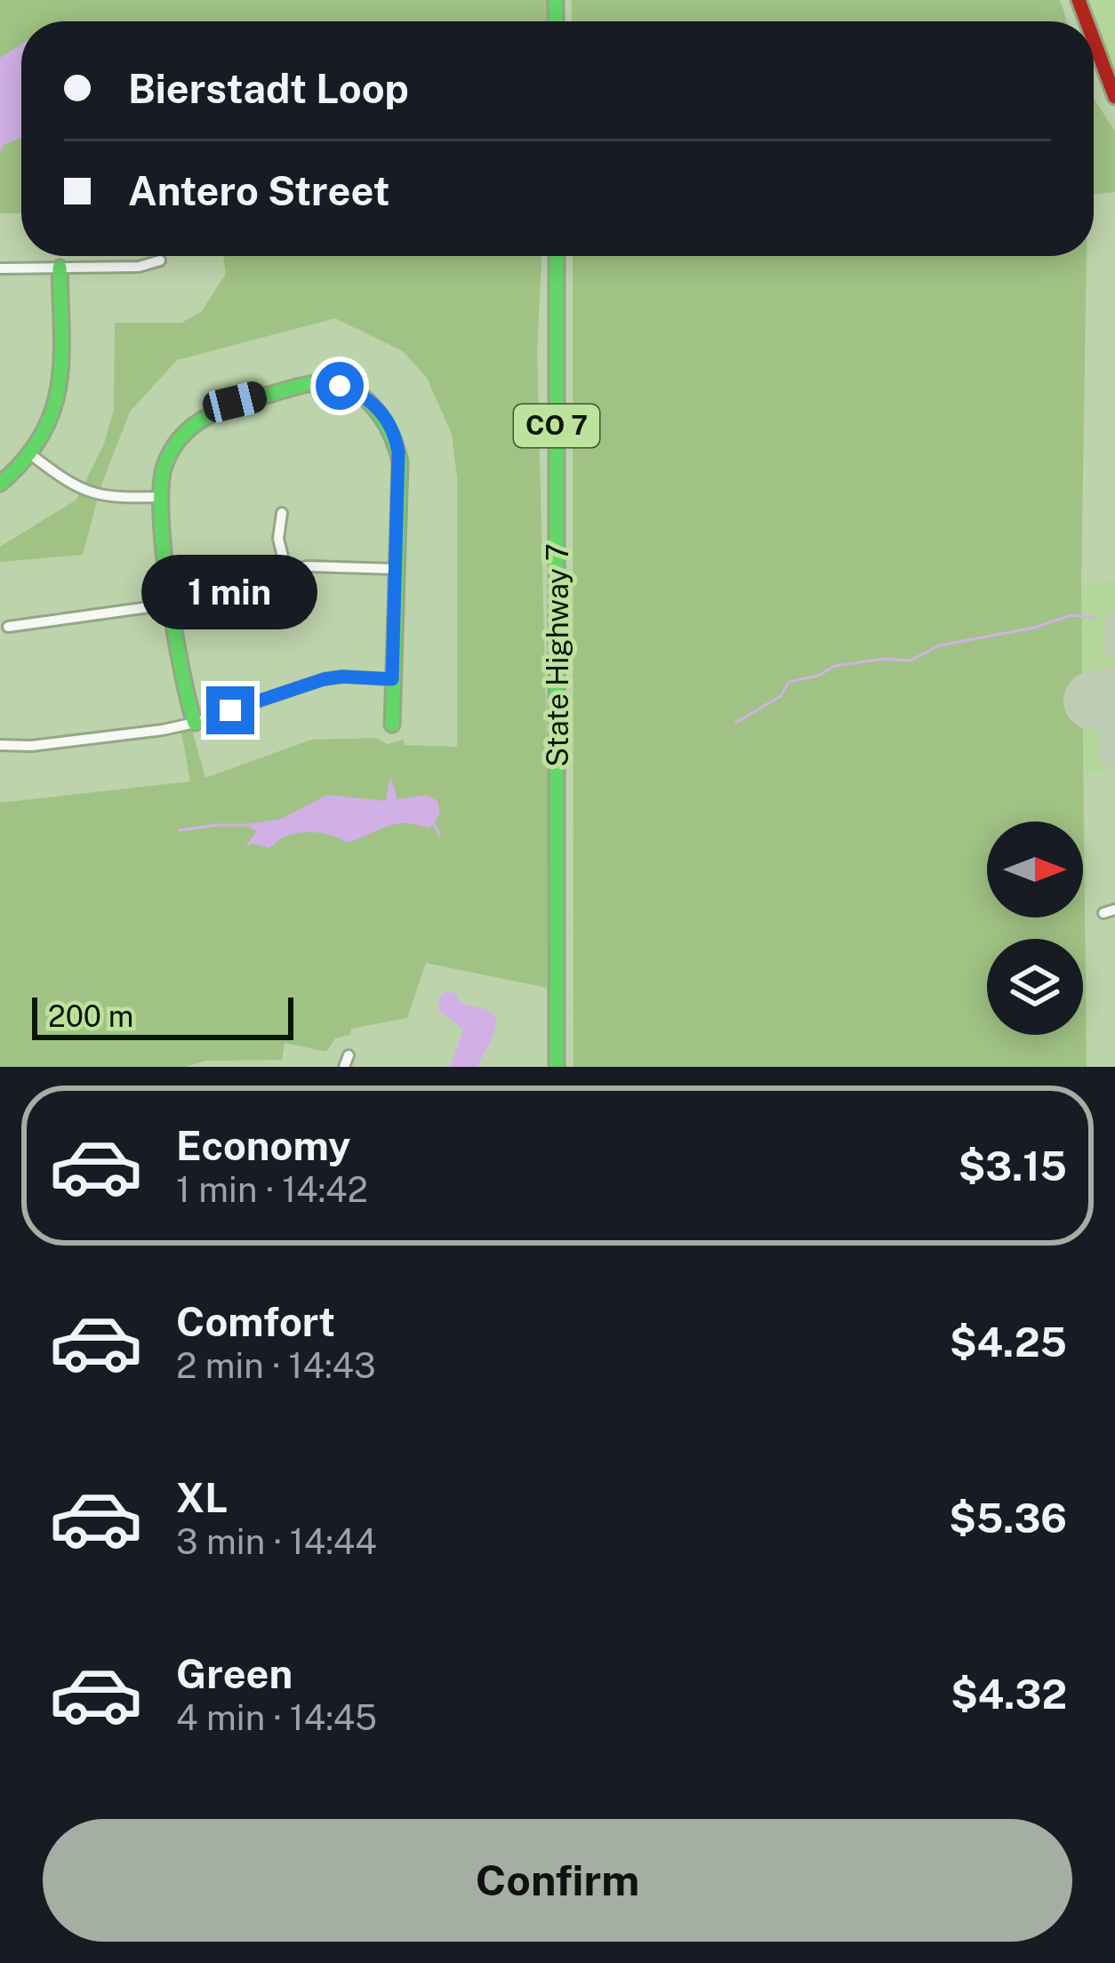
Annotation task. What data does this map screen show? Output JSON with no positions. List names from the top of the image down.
{
  "streets": {
    "street": ["CO 7", "State Highway 7"]
  },
  "scale_bar": "200 m",
  "north": "right",
  "page": {
    "banner": ["Bierstadt Loop", "Antero Street"],
    "bubble": "1 min",
    "scale": "200 m",
    "list": [
      {
        "name": "Economy",
        "note": "1 min · 14:42",
        "value": "$3.15"
      },
      {
        "name": "Comfort",
        "note": "2 min · 14:43",
        "value": "$4.25"
      },
      {
        "name": "XL",
        "note": "3 min · 14:44",
        "value": "$5.36"
      },
      {
        "name": "Green",
        "note": "4 min · 14:45",
        "value": "$4.32"
      }
    ],
    "buttons": "Confirm"
  }
}
